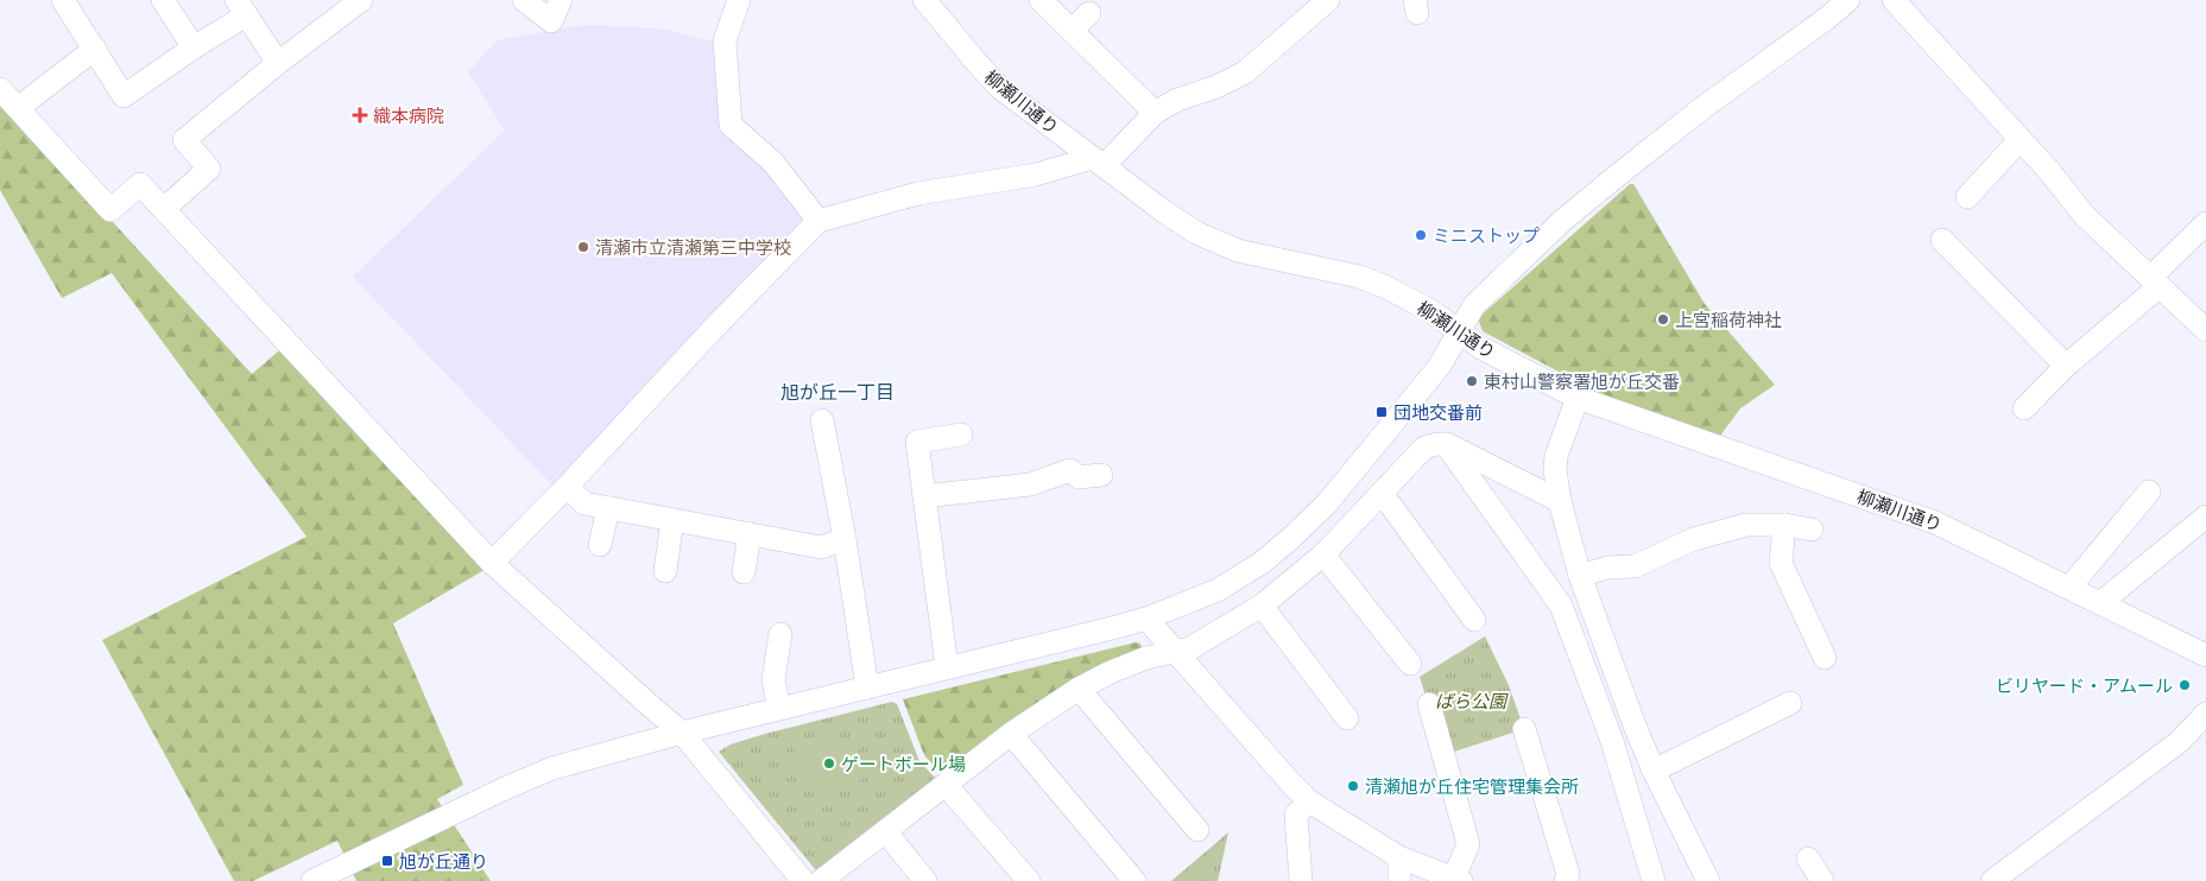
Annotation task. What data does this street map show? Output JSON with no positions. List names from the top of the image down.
{
  "streets": {
    "street": ["柳瀬川通り"]
  },
  "districts": ["旭が丘一丁目"],
  "parks": ["ばら公園"],
  "places": {
    "health": ["織本病院"],
    "other": [
      "ミニストップ",
      "清瀬市立清瀬第三中学校",
      "上宮稲荷神社",
      "東村山警察署旭が丘交番",
      "ビリヤード・アムール",
      "ゲートボール場",
      "清瀬旭が丘住宅管理集会所"
    ],
    "transit": ["団地交番前", "旭が丘通り"]
  }
}
